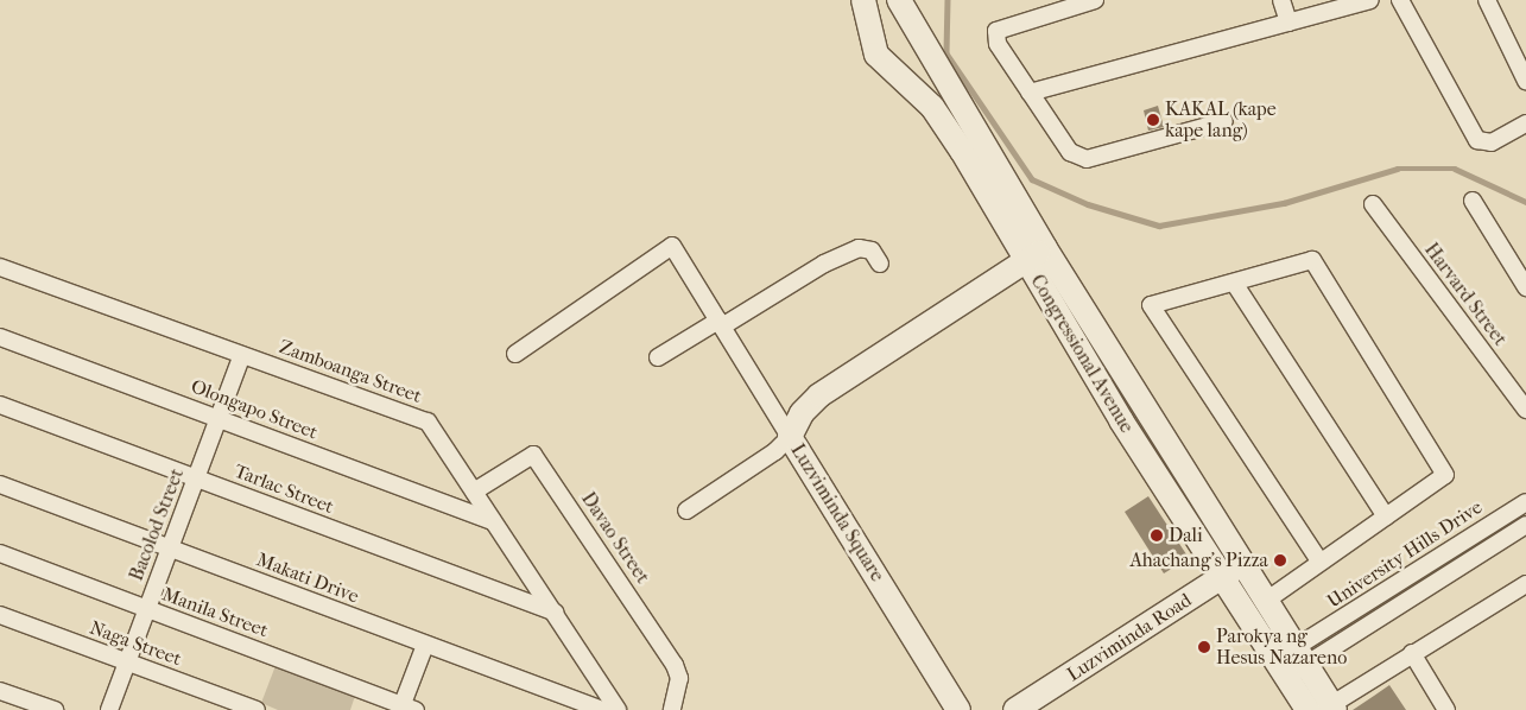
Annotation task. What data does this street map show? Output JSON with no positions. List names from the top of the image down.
{
  "streets": {
    "main road": ["Congressional Avenue", "Luzviminda Square", "Luzviminda Road"],
    "street": [
      "Harvard Street",
      "Zamboanga Street",
      "Olongapo Street",
      "Tarlac Street",
      "Bacolod Street",
      "Davao Street",
      "University Hills Drive",
      "Makati Drive",
      "Manila Street",
      "Naga Street"
    ]
  },
  "crossings": [
    ["Congressional Avenue", "Luzviminda Square"],
    ["Congressional Avenue", "University Hills Drive"],
    ["Congressional Avenue", "Luzviminda Road"],
    ["Zamboanga Street", "Olongapo Street"],
    ["Zamboanga Street", "Tarlac Street"],
    ["Zamboanga Street", "Bacolod Street"],
    ["Zamboanga Street", "Davao Street"],
    ["Olongapo Street", "Bacolod Street"],
    ["Tarlac Street", "Bacolod Street"],
    ["Bacolod Street", "Makati Drive"],
    ["Bacolod Street", "Manila Street"],
    ["Bacolod Street", "Naga Street"]
  ],
  "places": [
    "KAKAL (kape kape lang)",
    "Dali",
    "Ahachang's Pizza",
    "Parokya ng Hesus Nazareno"
  ]
}
